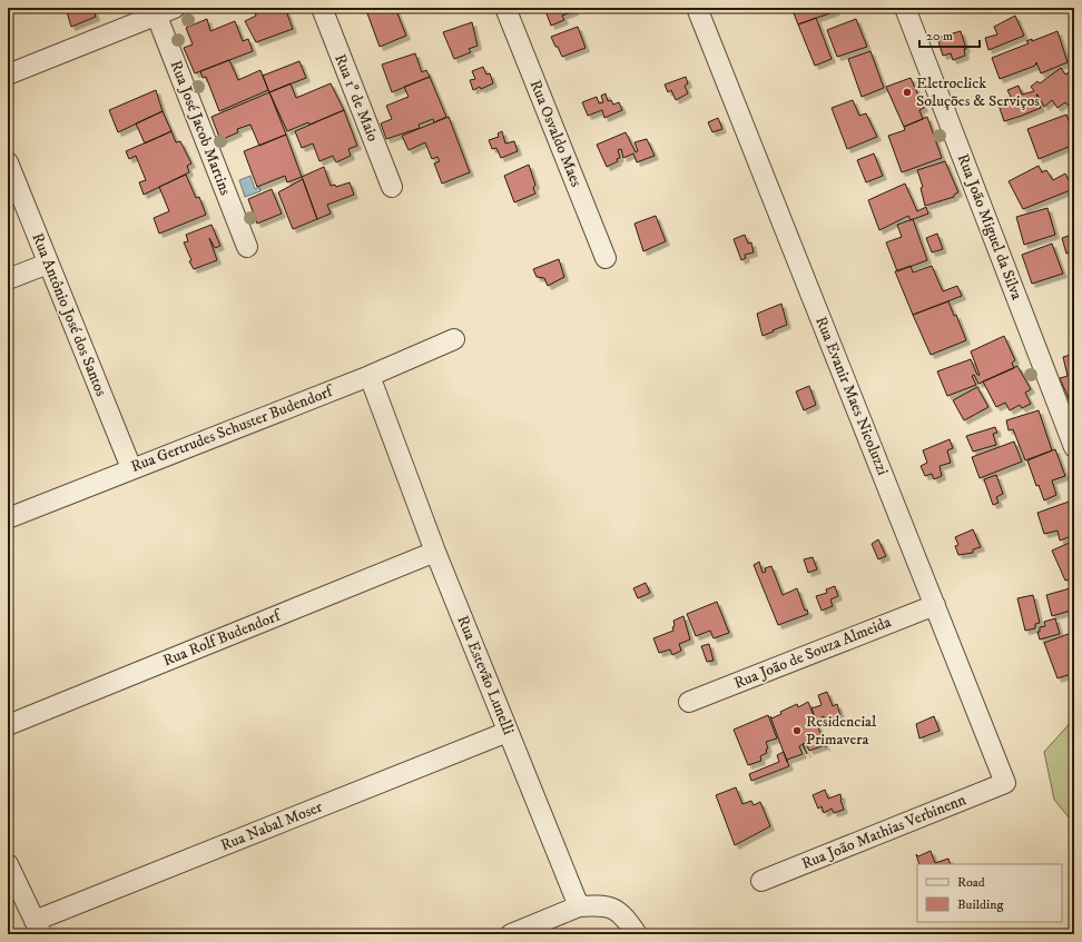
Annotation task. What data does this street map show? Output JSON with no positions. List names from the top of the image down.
{
  "streets": {
    "street": [
      "Rua 1º de Maio",
      "Rua José Jacob Martins",
      "Rua Osvaldo Maes",
      "Rua João Miguel da Silva",
      "Rua Antônio José dos Santos",
      "Rua Evanir Maes Nicoluzzi",
      "Rua Gertrudes Schuster Budendorf",
      "Rua Rolf Budendorf",
      "Rua João de Souza Almeida",
      "Rua Estevão Lunelli",
      "Rua Nabal Moser",
      "Rua João Mathias Verbinenn"
    ]
  },
  "crossings": [
    ["Rua Antônio José dos Santos", "Rua Gertrudes Schuster Budendorf"],
    ["Rua Evanir Maes Nicoluzzi", "Rua João de Souza Almeida"],
    ["Rua Evanir Maes Nicoluzzi", "Rua João Mathias Verbinenn"],
    ["Rua Gertrudes Schuster Budendorf", "Rua Estevão Lunelli"],
    ["Rua Rolf Budendorf", "Rua Estevão Lunelli"],
    ["Rua Estevão Lunelli", "Rua Nabal Moser"]
  ],
  "places": ["Eletroclick Soluções & Serviços", "Residencial Primavera"],
  "legend": ["Road", "Building"],
  "scale_bar": "20 m"
}
